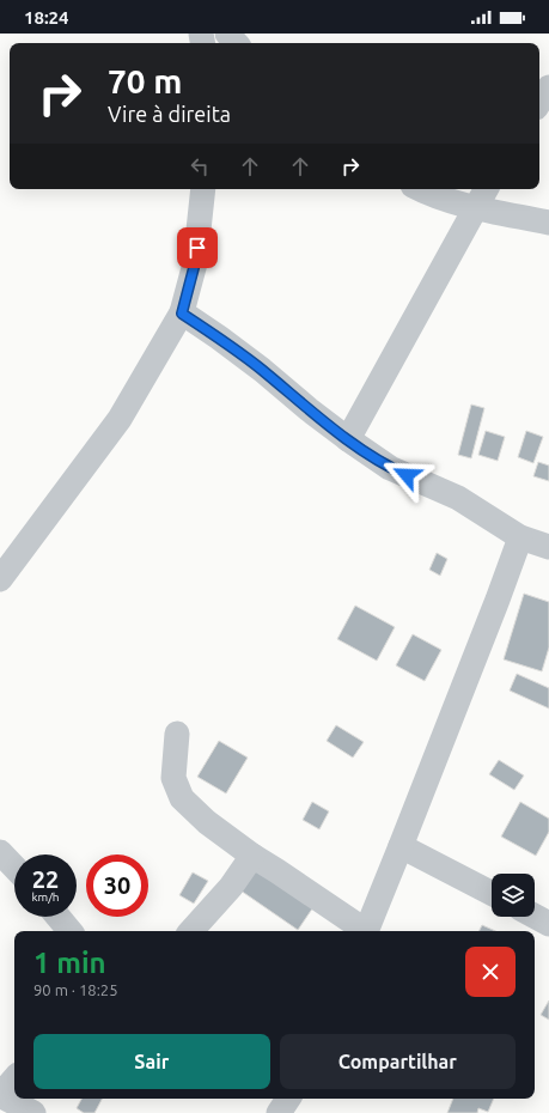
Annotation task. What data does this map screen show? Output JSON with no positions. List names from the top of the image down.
{
  "page": {
    "status": "18:24",
    "turn": ["70 m", "Vire à direita"],
    "speed": "22 km/h",
    "limit": "30",
    "heading": ["1 min", "90 m · 18:25"],
    "buttons": ["Sair", "Compartilhar"]
  }
}
